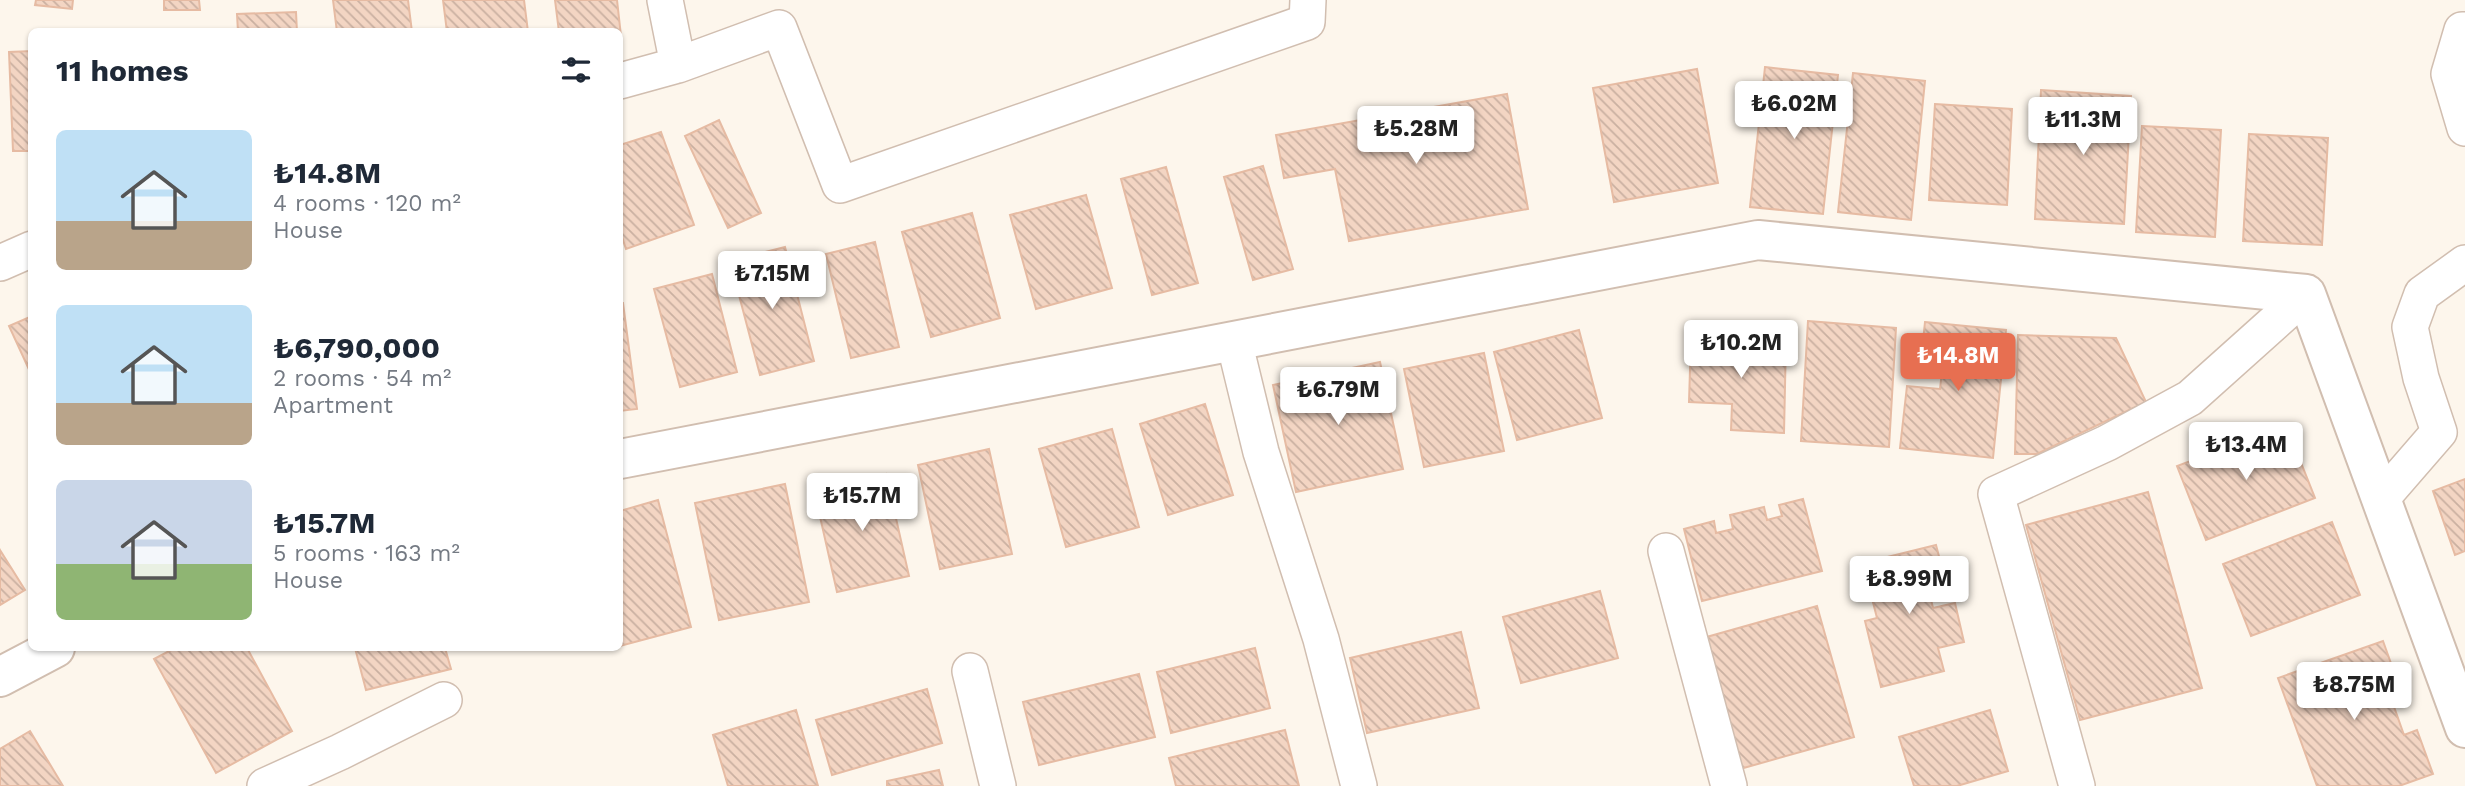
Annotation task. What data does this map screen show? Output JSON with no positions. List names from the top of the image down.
{
  "page": {
    "heading": "11 homes",
    "price": [
      "₺6.02M",
      "₺11.3M",
      "₺5.28M",
      "₺7.15M",
      "₺10.2M",
      "₺14.8M",
      "₺6.79M",
      "₺13.4M",
      "₺15.7M",
      "₺8.99M",
      "₺8.75M"
    ],
    "list": [
      {
        "name": "₺14.8M",
        "note": "4 rooms · 120 m² · House"
      },
      {
        "name": "₺6,790,000",
        "note": "2 rooms · 54 m² · Apartment"
      },
      {
        "name": "₺15.7M",
        "note": "5 rooms · 163 m² · House"
      }
    ]
  }
}
